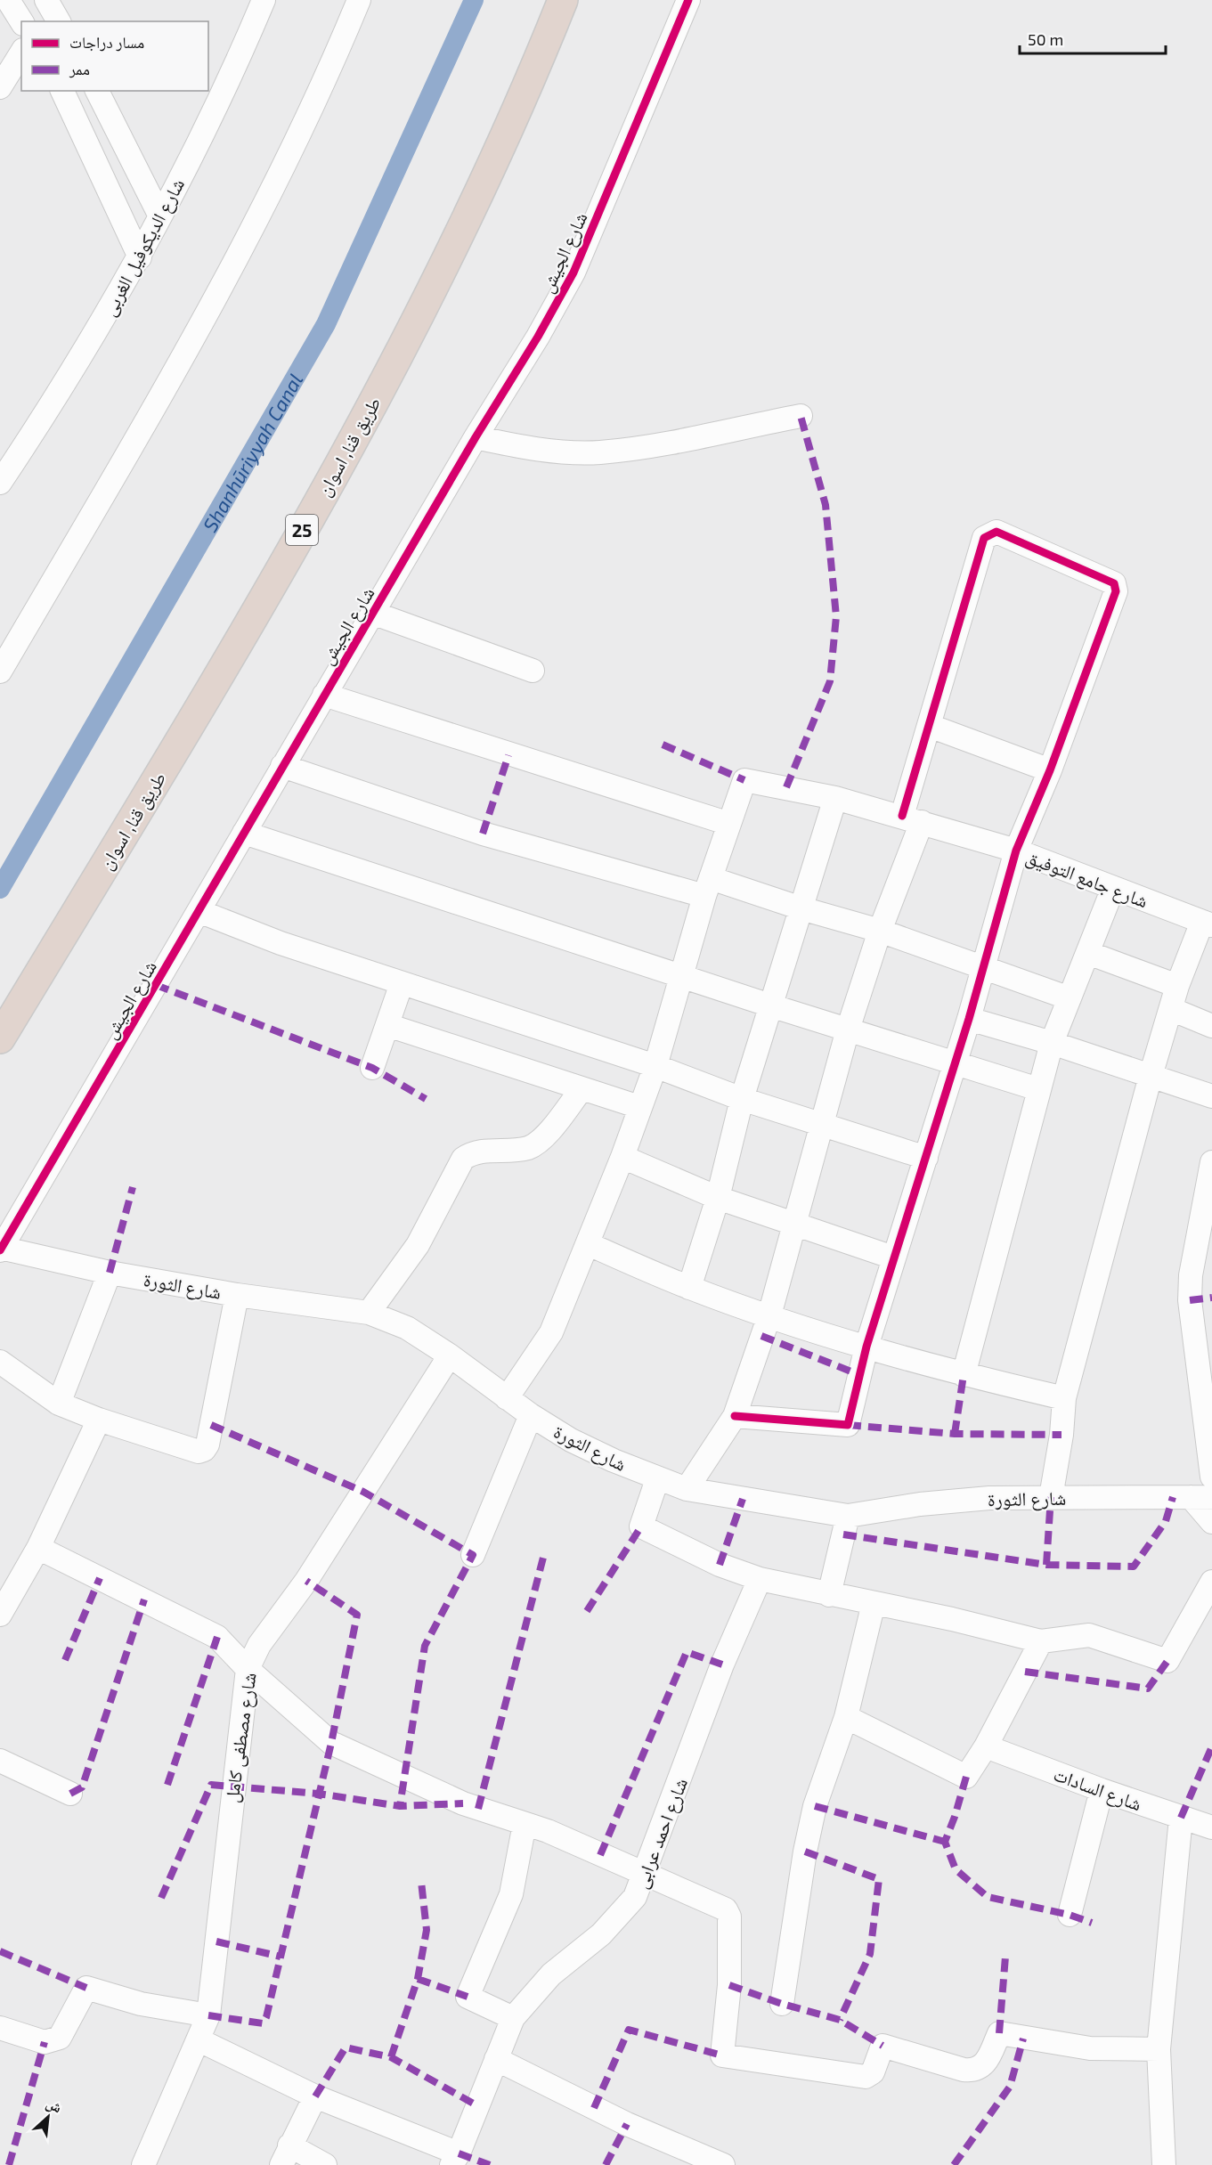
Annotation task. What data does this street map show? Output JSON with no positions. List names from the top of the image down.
{
  "streets": {
    "highway": ["طريق قنا, اسوان", "25"],
    "street": [
      "شارع الديكوفيل الغربى",
      "شارع الجيش",
      "شارع جامع التوفيق",
      "شارع الثورة",
      "شارع مصطفى كامل",
      "شارع السادات",
      "شارع احمد عرابى"
    ]
  },
  "crossings": [
    ["شارع الجيش", "شارع الثورة"],
    ["شارع الثورة", "شارع مصطفى كامل"]
  ],
  "water": ["Shanhūriyyah Canal"],
  "legend": ["مسار دراجات", "ممر"],
  "scale_bar": "50 m",
  "north": "top right"
}
